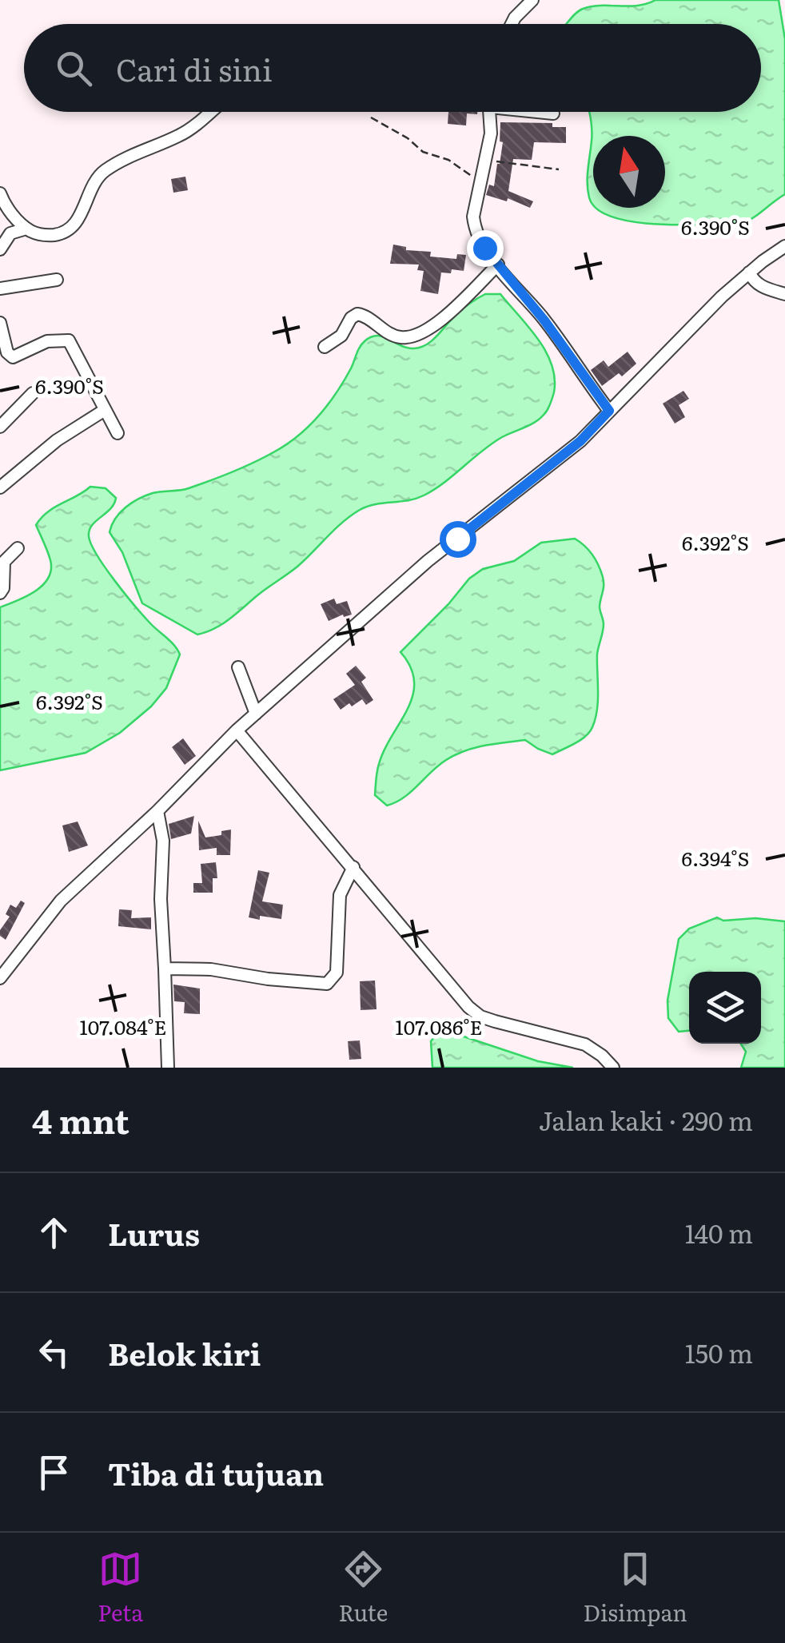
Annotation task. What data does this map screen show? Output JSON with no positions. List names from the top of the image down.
{
  "north": "top",
  "page": {
    "search": "Cari di sini",
    "heading": ["4 mnt", "Jalan kaki · 290 m"],
    "list": [
      ["Lurus", "140 m"],
      ["Belok kiri", "150 m"],
      "Tiba di tujuan"
    ],
    "nav": ["Peta", "Rute", "Disimpan"]
  },
  "coordinates": [
    "6.390°S",
    "6.392°S",
    "6.394°S",
    "107.084°E",
    "107.086°E"
  ]
}
